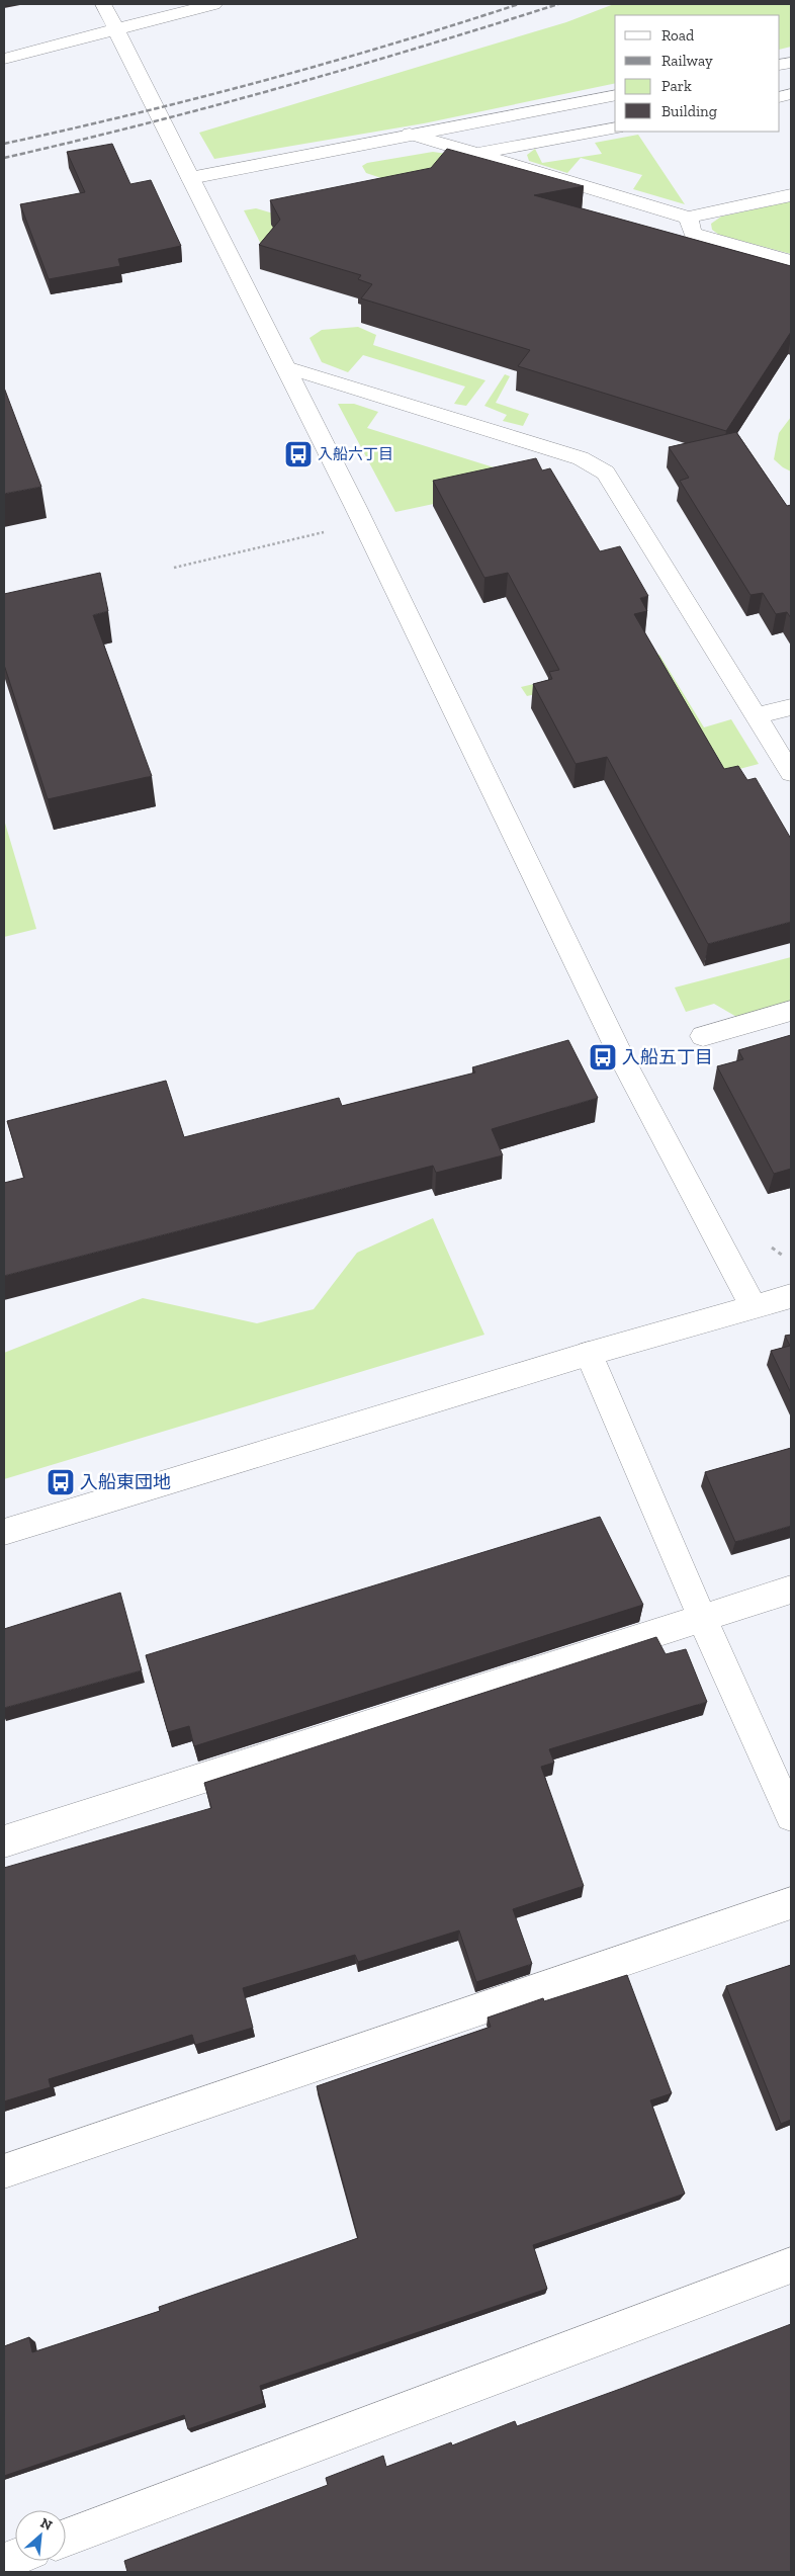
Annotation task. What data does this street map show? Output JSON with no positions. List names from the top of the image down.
{
  "places": {
    "bus stop": ["入船六丁目", "入船五丁目", "入船東団地"]
  },
  "legend": [
    "Road",
    "Railway",
    "Park",
    "Building"
  ],
  "north": "top right"
}
